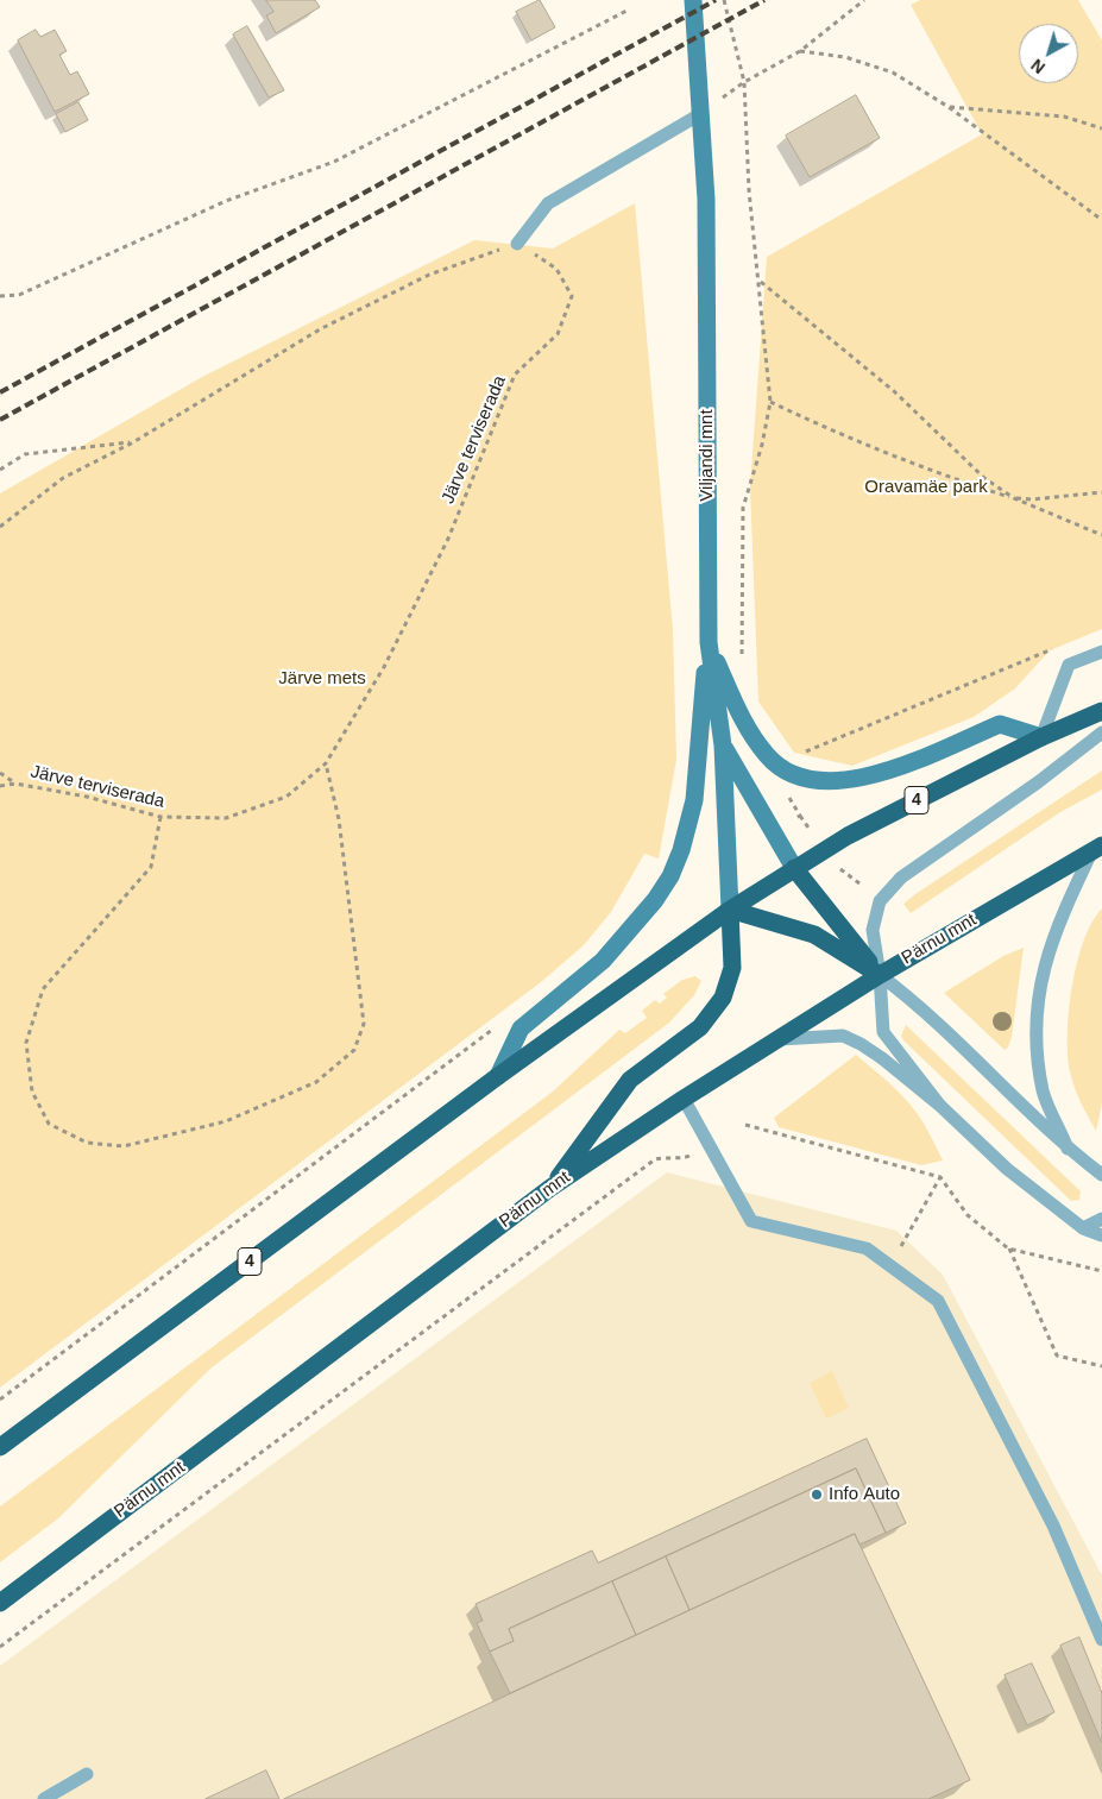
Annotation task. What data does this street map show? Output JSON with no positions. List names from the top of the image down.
{
  "streets": {
    "highway": ["4", "Pärnu mnt"],
    "main road": ["Viljandi mnt"],
    "path": ["Järve terviserada"]
  },
  "crossings": [
    ["Viljandi mnt", "4"]
  ],
  "parks": ["Oravamäe park", "Järve mets"],
  "places": ["Info Auto"],
  "north": "bottom left"
}
